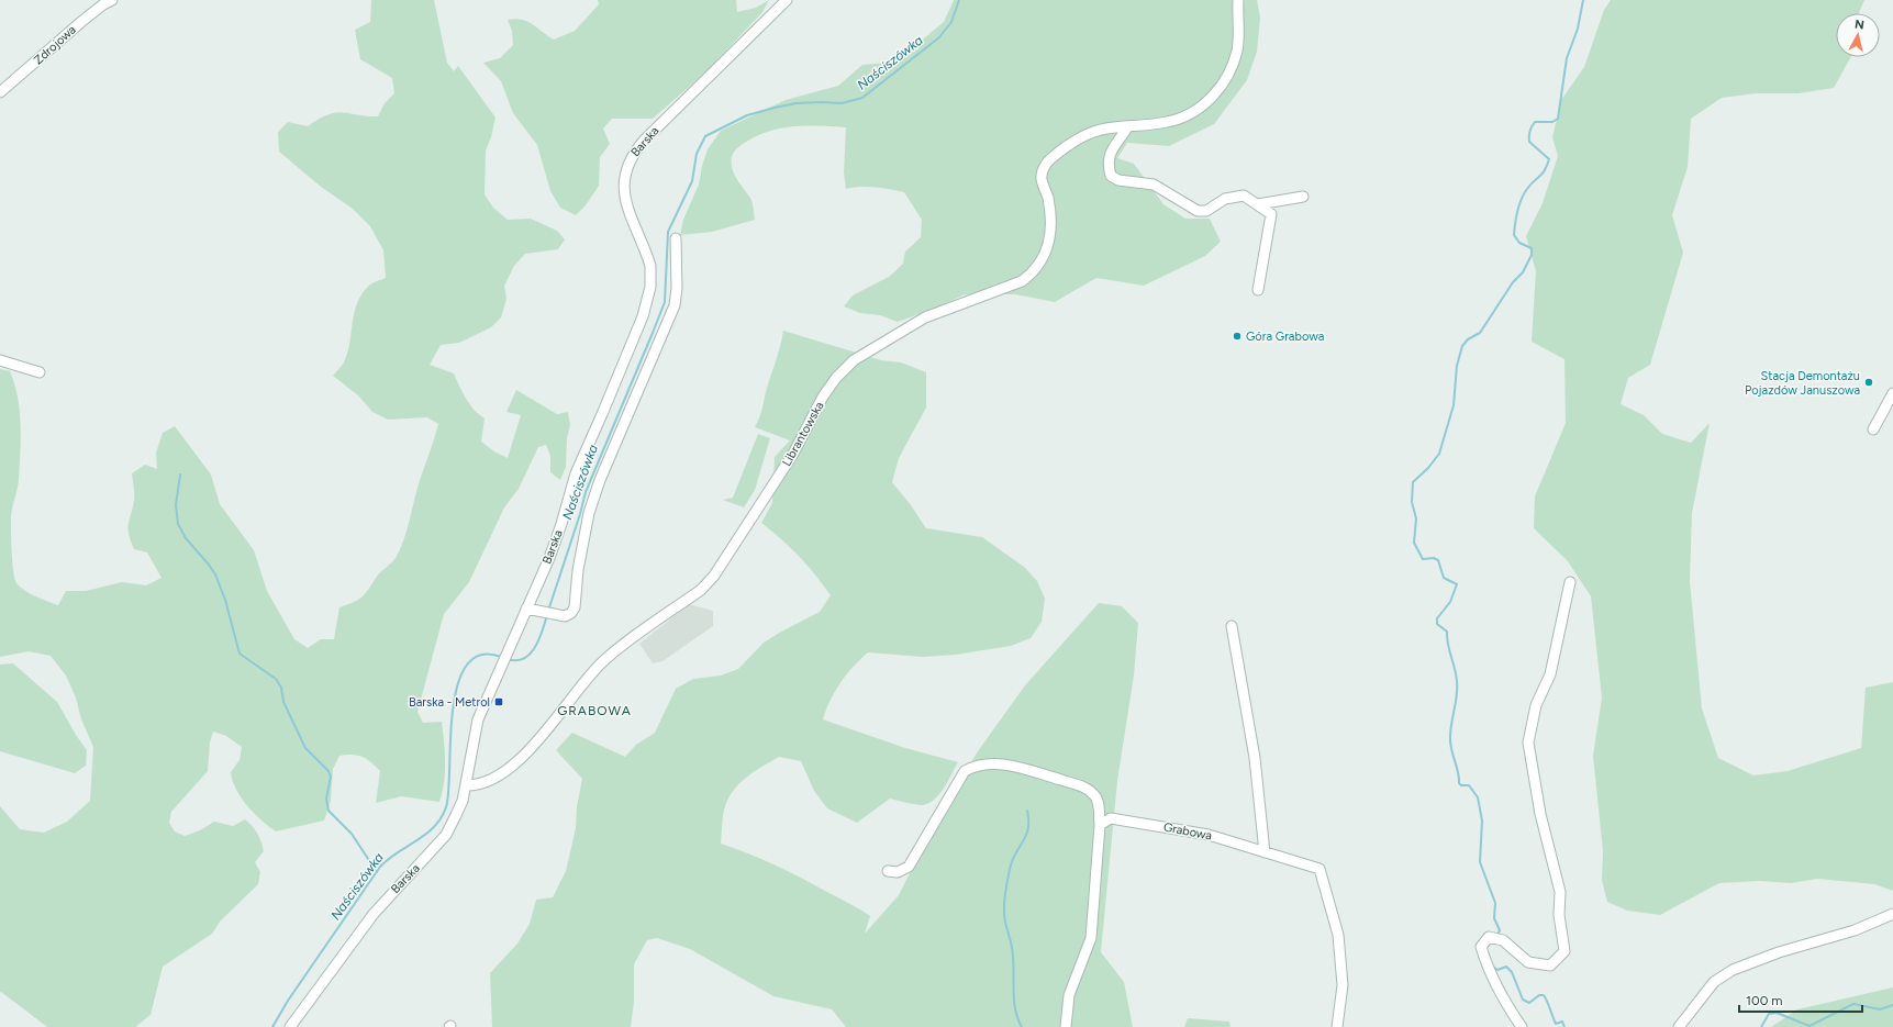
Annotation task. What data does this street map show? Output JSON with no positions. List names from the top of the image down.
{
  "streets": {
    "street": [
      "Zdrojowa",
      "Barska",
      "Librantowska",
      "Grabowa"
    ]
  },
  "crossings": [
    ["Barska", "Librantowska"]
  ],
  "districts": ["GRABOWA"],
  "water": ["Naściszówka"],
  "places": {
    "other": ["Góra Grabowa", "Stacja Demontażu Pojazdów Januszowa"],
    "transit": ["Barska - Metrol"]
  },
  "scale_bar": "100 m",
  "north": "top"
}
